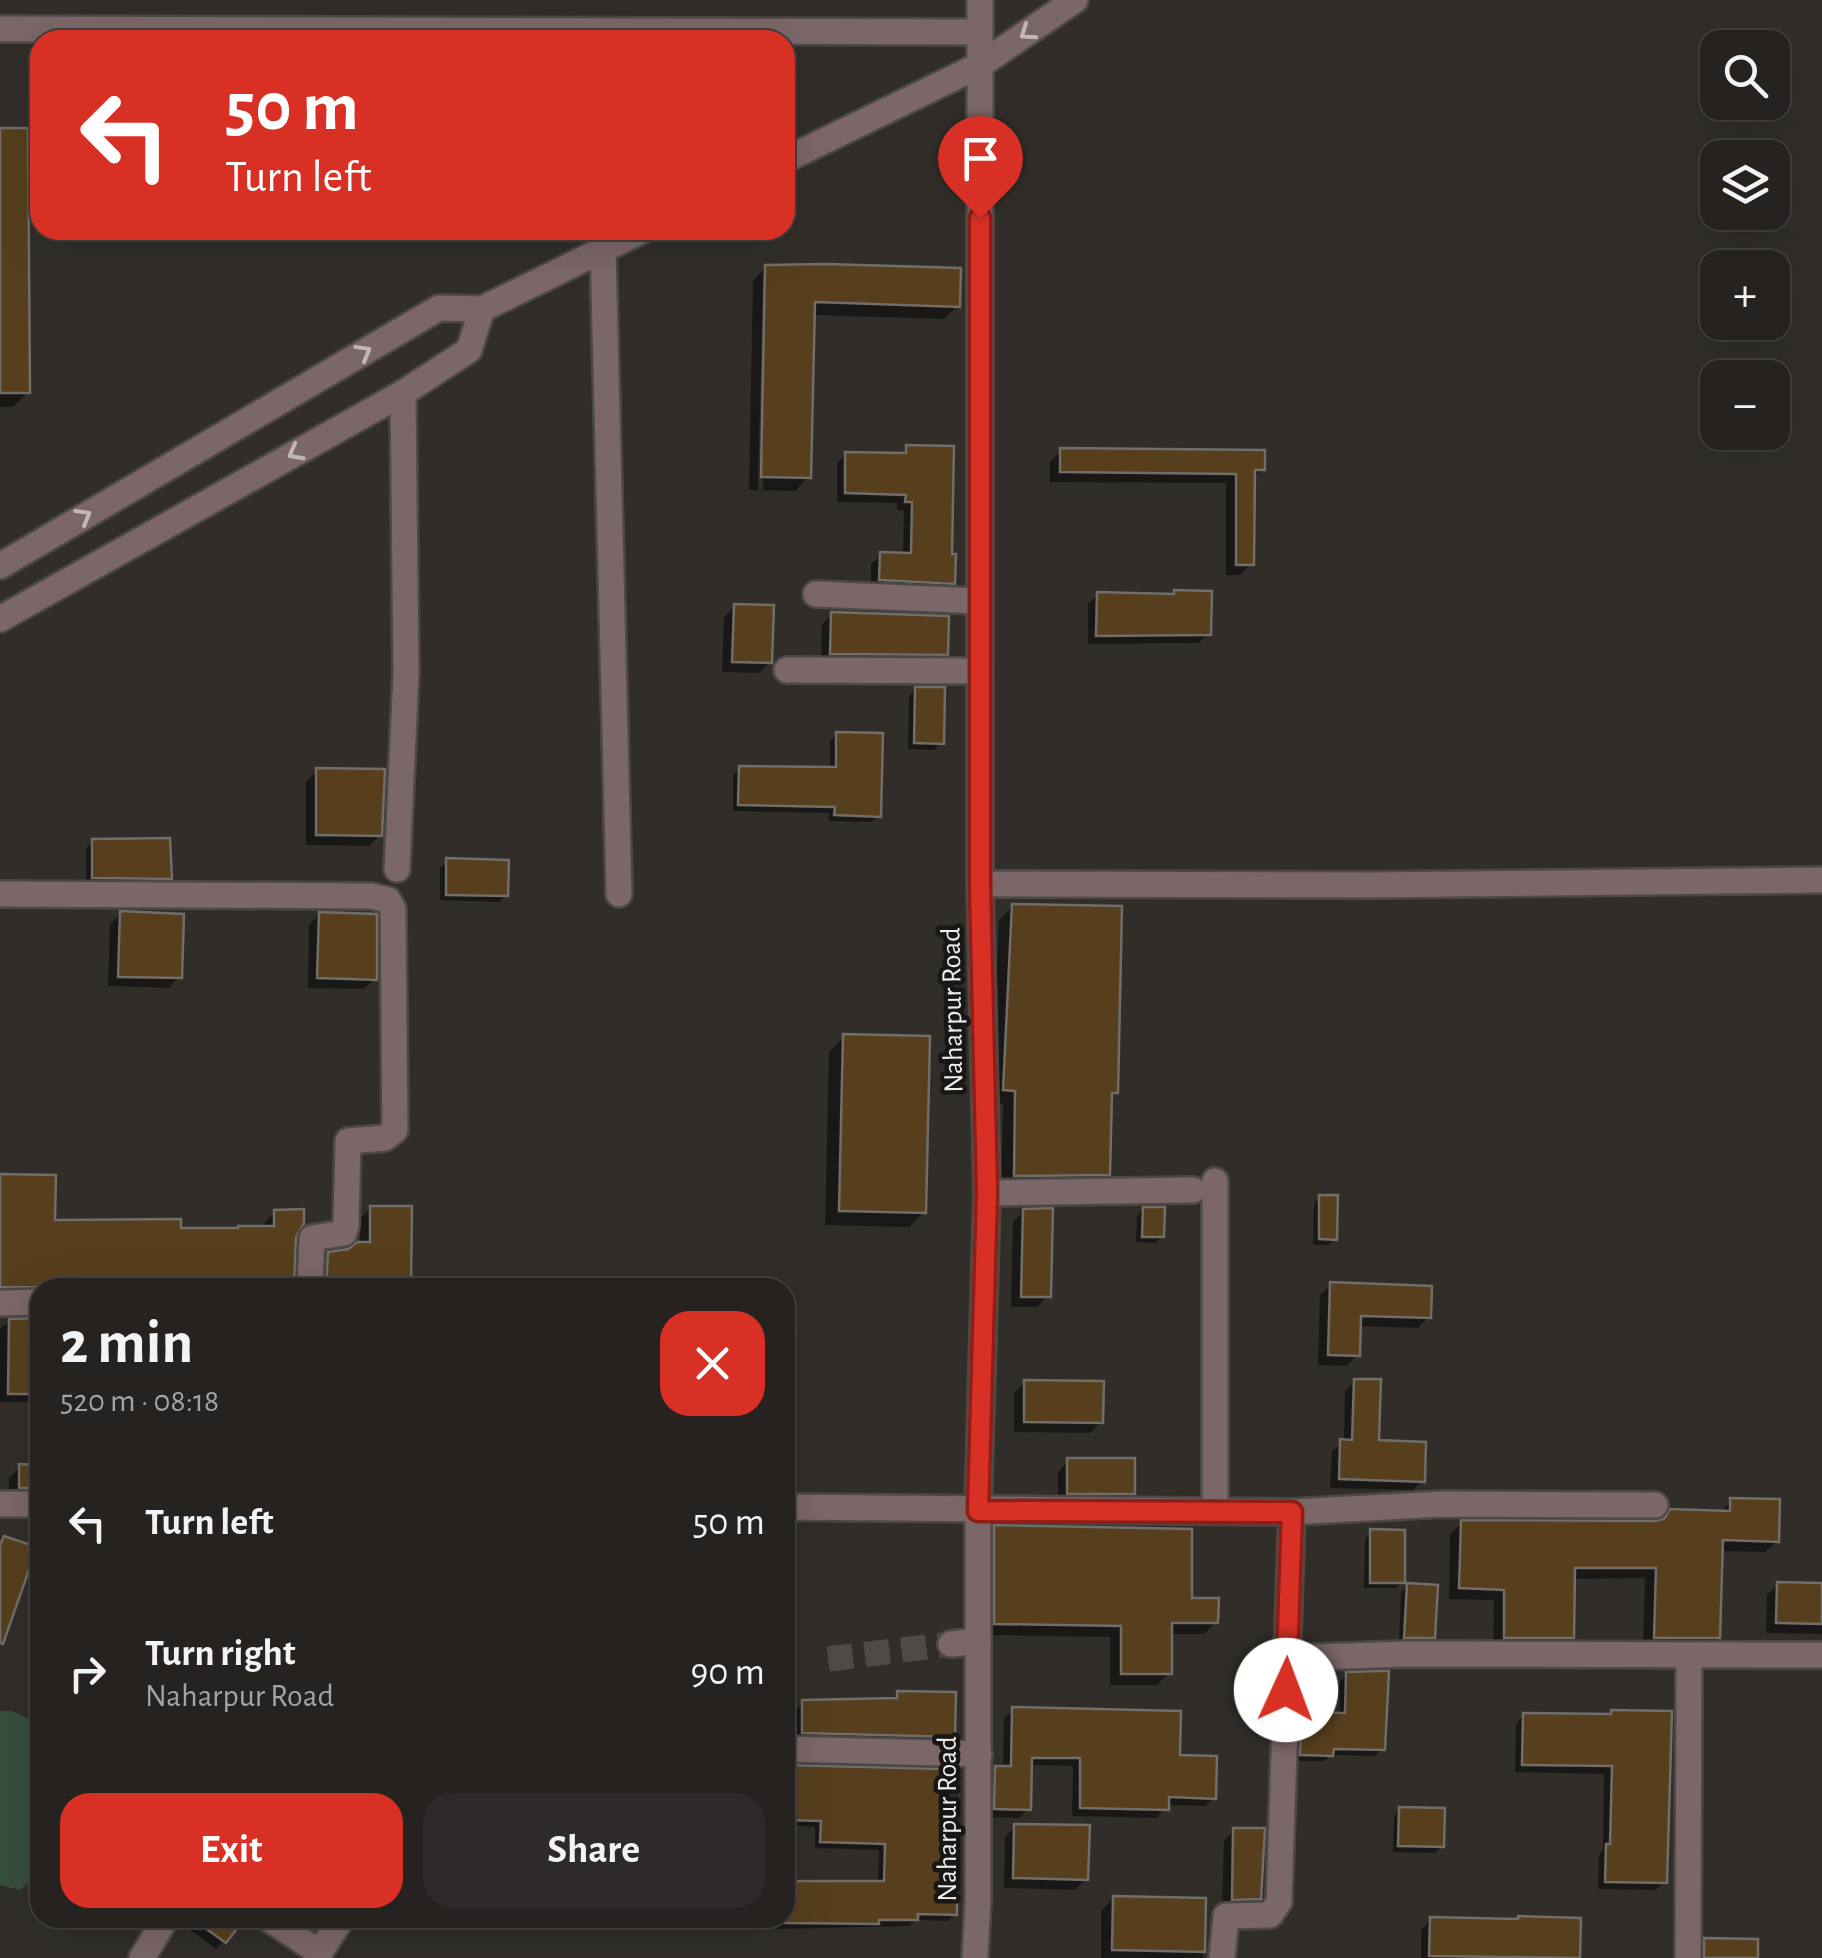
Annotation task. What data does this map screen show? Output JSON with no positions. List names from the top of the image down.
{
  "streets": {
    "street": ["Naharpur Road"]
  },
  "page": {
    "map_buttons": ["+", "−"],
    "turn": ["50 m", "Turn left"],
    "heading": ["2 min", "520 m · 08:18"],
    "list": [
      {
        "name": "Turn left",
        "value": "50 m"
      },
      {
        "name": "Turn right",
        "note": "Naharpur Road",
        "value": "90 m"
      }
    ],
    "buttons": ["Exit", "Share"]
  }
}
